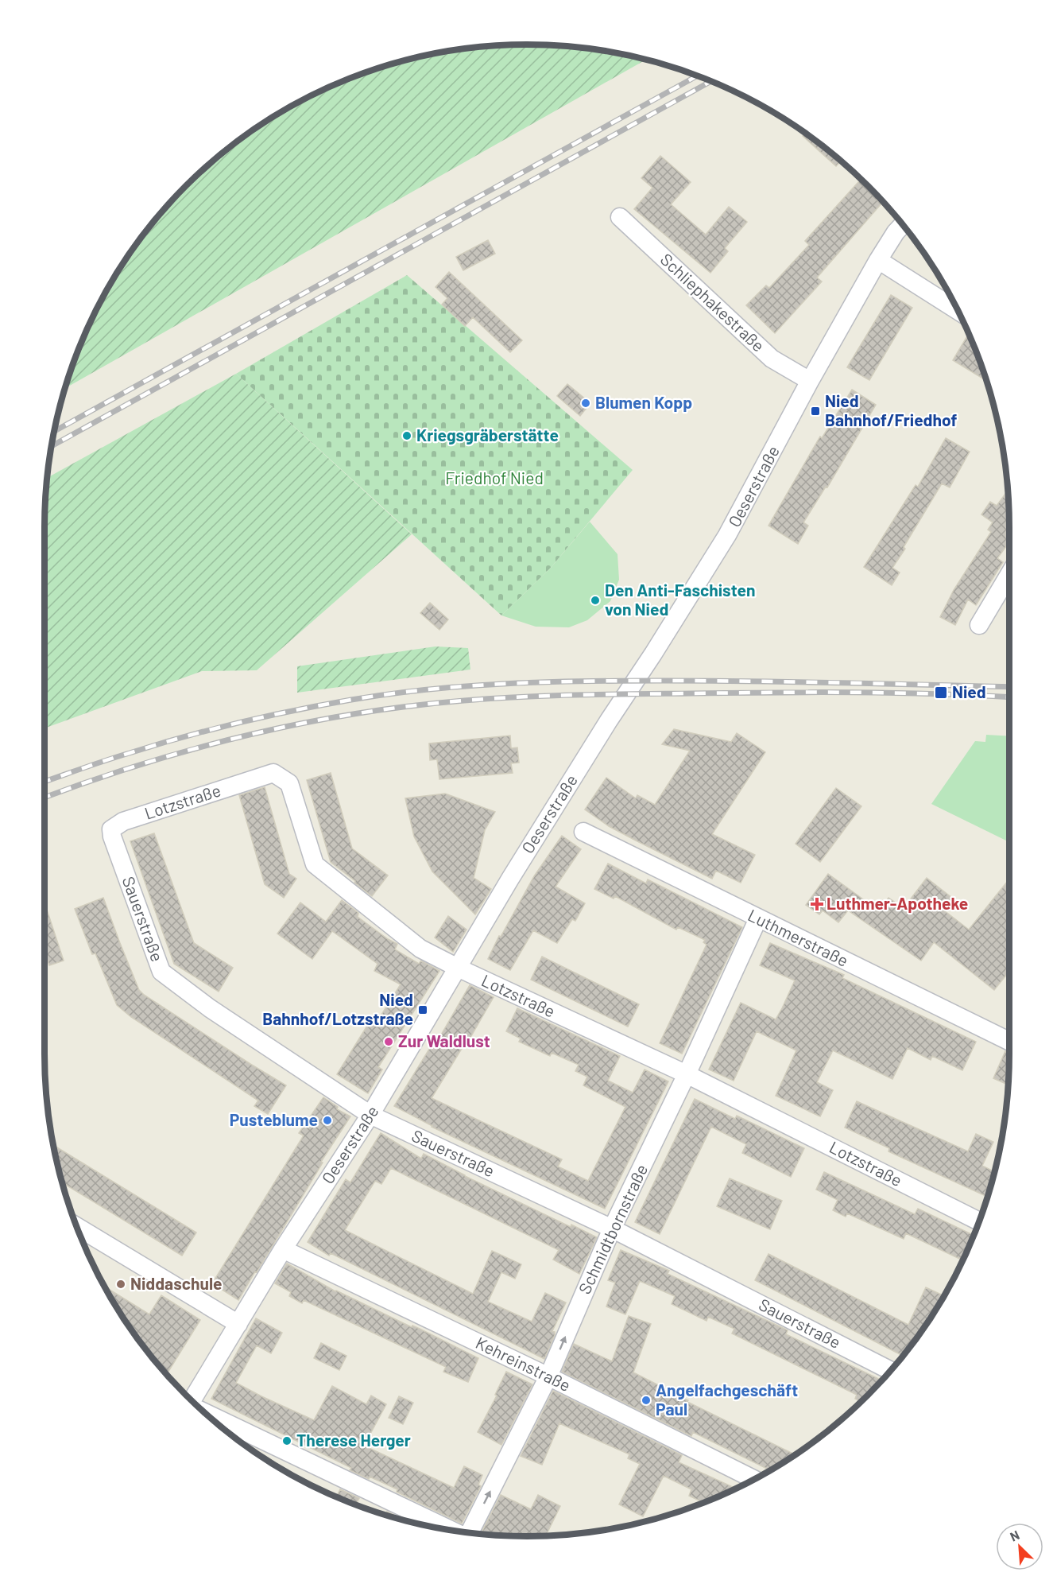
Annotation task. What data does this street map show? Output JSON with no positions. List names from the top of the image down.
{
  "streets": {
    "street": [
      "Schliephakestraße",
      "Oeserstraße",
      "Lotzstraße",
      "Sauerstraße",
      "Luthmerstraße",
      "Schmidtbornstraße",
      "Kehreinstraße"
    ]
  },
  "crossings": [
    ["Schliephakestraße", "Oeserstraße"],
    ["Oeserstraße", "Lotzstraße"],
    ["Oeserstraße", "Sauerstraße"],
    ["Oeserstraße", "Kehreinstraße"],
    ["Lotzstraße", "Sauerstraße"],
    ["Lotzstraße", "Schmidtbornstraße"],
    ["Sauerstraße", "Schmidtbornstraße"],
    ["Luthmerstraße", "Schmidtbornstraße"],
    ["Schmidtbornstraße", "Kehreinstraße"]
  ],
  "one_way": ["Schmidtbornstraße"],
  "parks": ["Friedhof Nied"],
  "places": {
    "other": [
      "Blumen Kopp",
      "Kriegsgräberstätte",
      "Den Anti-Faschisten von Nied",
      "Zur Waldlust",
      "Pusteblume",
      "Niddaschule",
      "Angelfachgeschäft Paul",
      "Therese Herger"
    ],
    "transit": ["Nied Bahnhof/Friedhof", "Nied", "Nied Bahnhof/Lotzstraße"],
    "health": ["Luthmer-Apotheke"]
  },
  "north": "top left"
}
